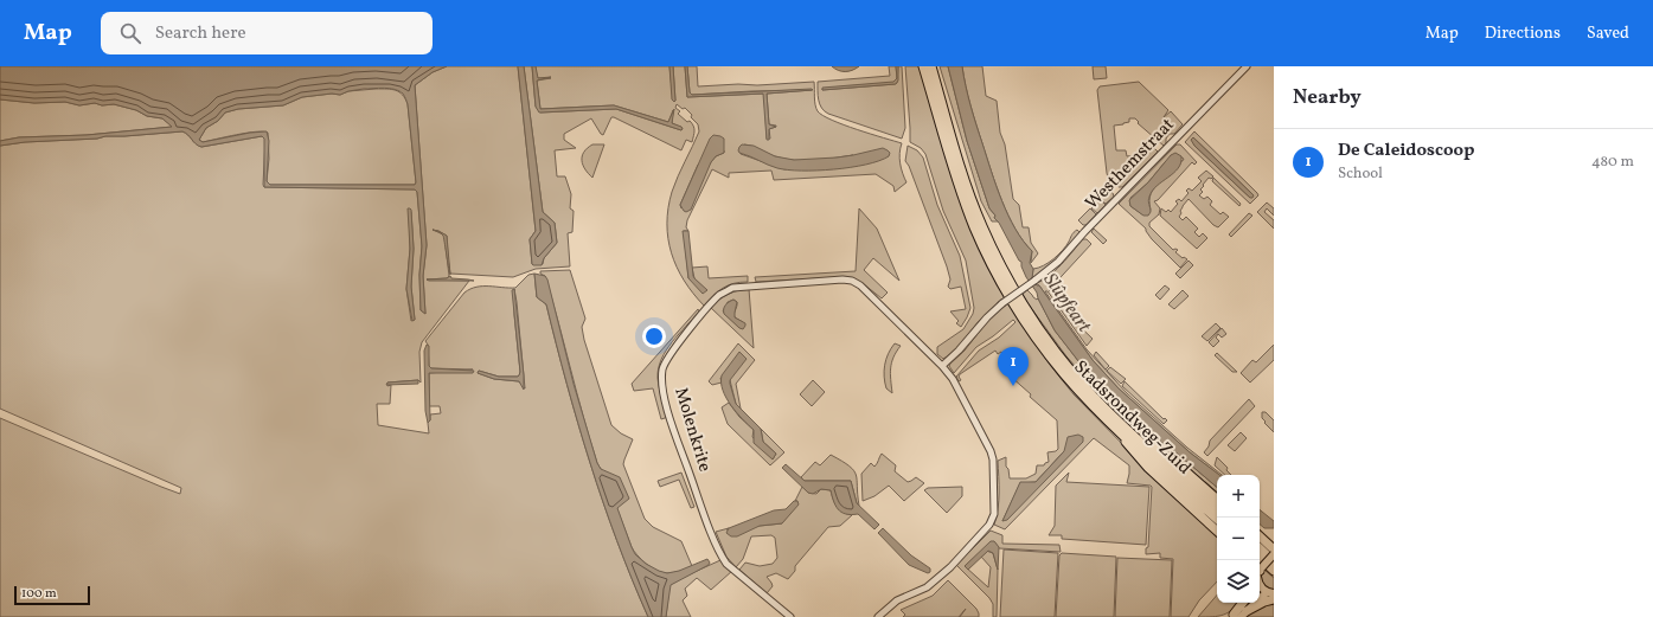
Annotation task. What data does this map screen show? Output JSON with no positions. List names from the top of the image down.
{
  "streets": {
    "highway": ["Stadsrondweg-Zuid"],
    "street": ["Westhemstraat", "Molenkrite"]
  },
  "crossings": [
    ["Westhemstraat", "Molenkrite"]
  ],
  "water": ["Slûpfeart"],
  "scale_bar": "100 m",
  "page": {
    "header": "Map",
    "search": "Search here",
    "nav": ["Map", "Directions", "Saved"],
    "heading": "Nearby",
    "list": [
      {
        "mark": "1",
        "name": "De Caleidoscoop",
        "note": "School",
        "value": "480 m"
      }
    ],
    "pins": "1",
    "map_buttons": ["+", "−"],
    "scale": "100 m"
  }
}
